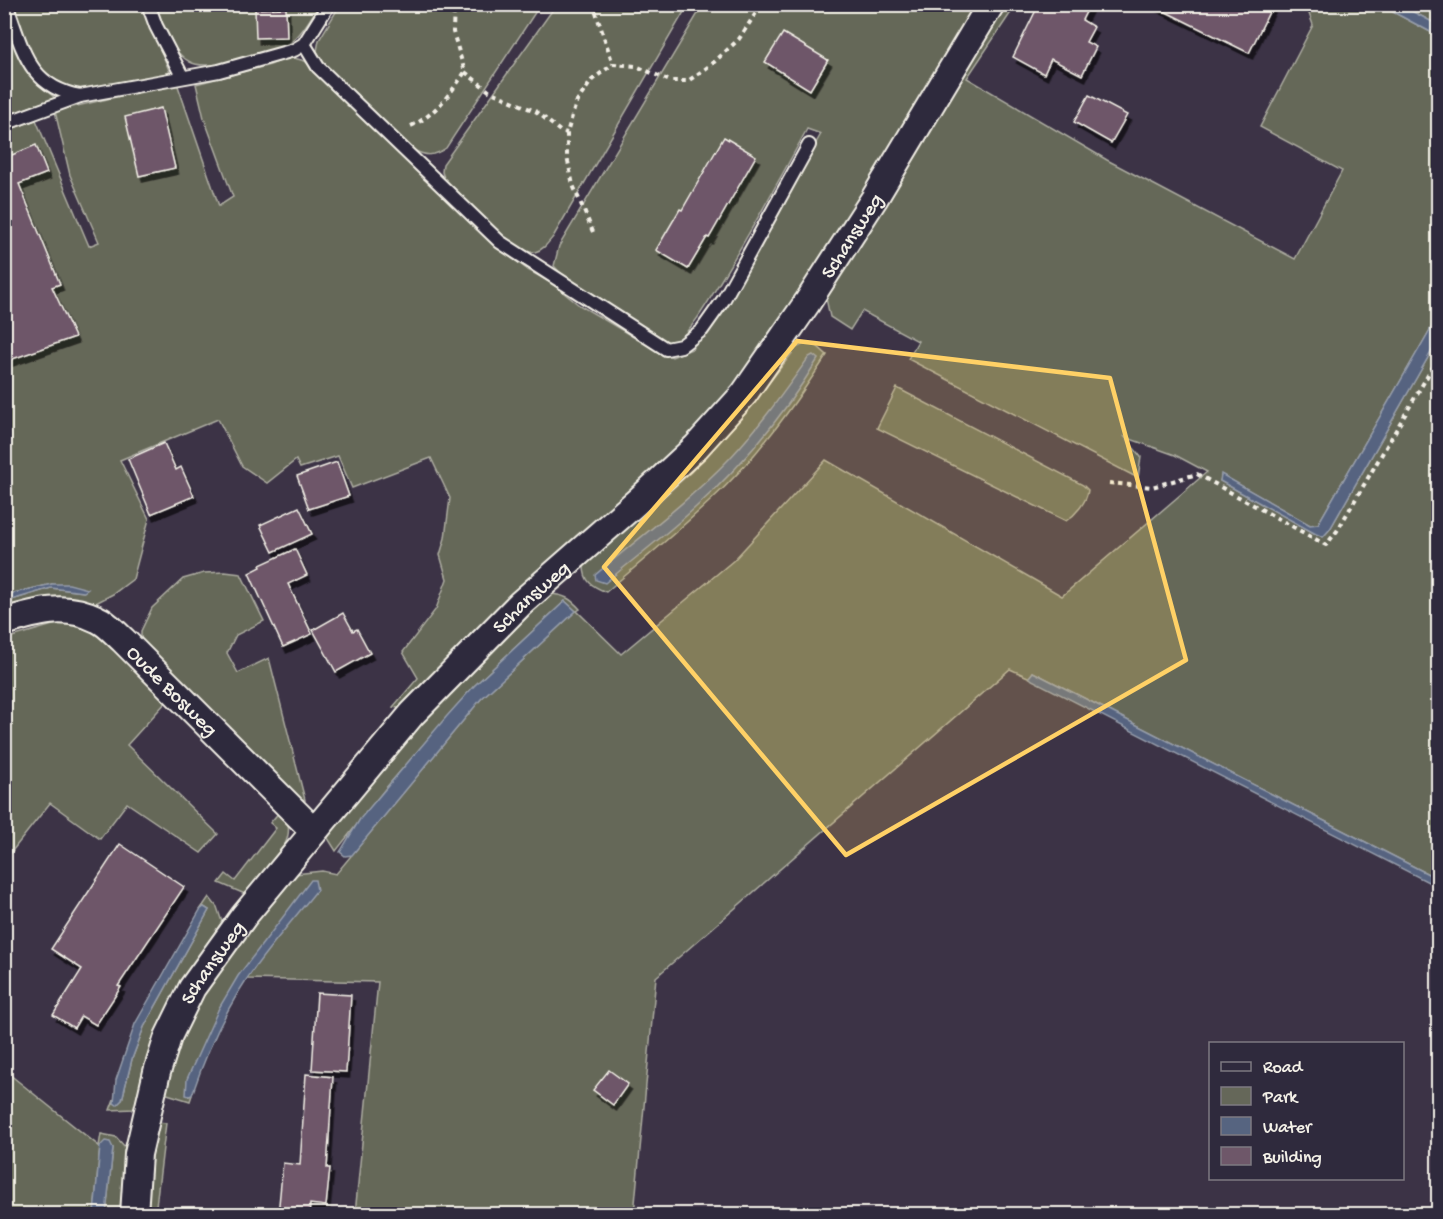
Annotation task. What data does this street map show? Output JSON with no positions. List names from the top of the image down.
{
  "streets": {
    "street": ["Schansweg", "Oude Bosweg"]
  },
  "crossings": [
    ["Schansweg", "Oude Bosweg"]
  ],
  "legend": [
    "Road",
    "Park",
    "Water",
    "Building"
  ]
}
